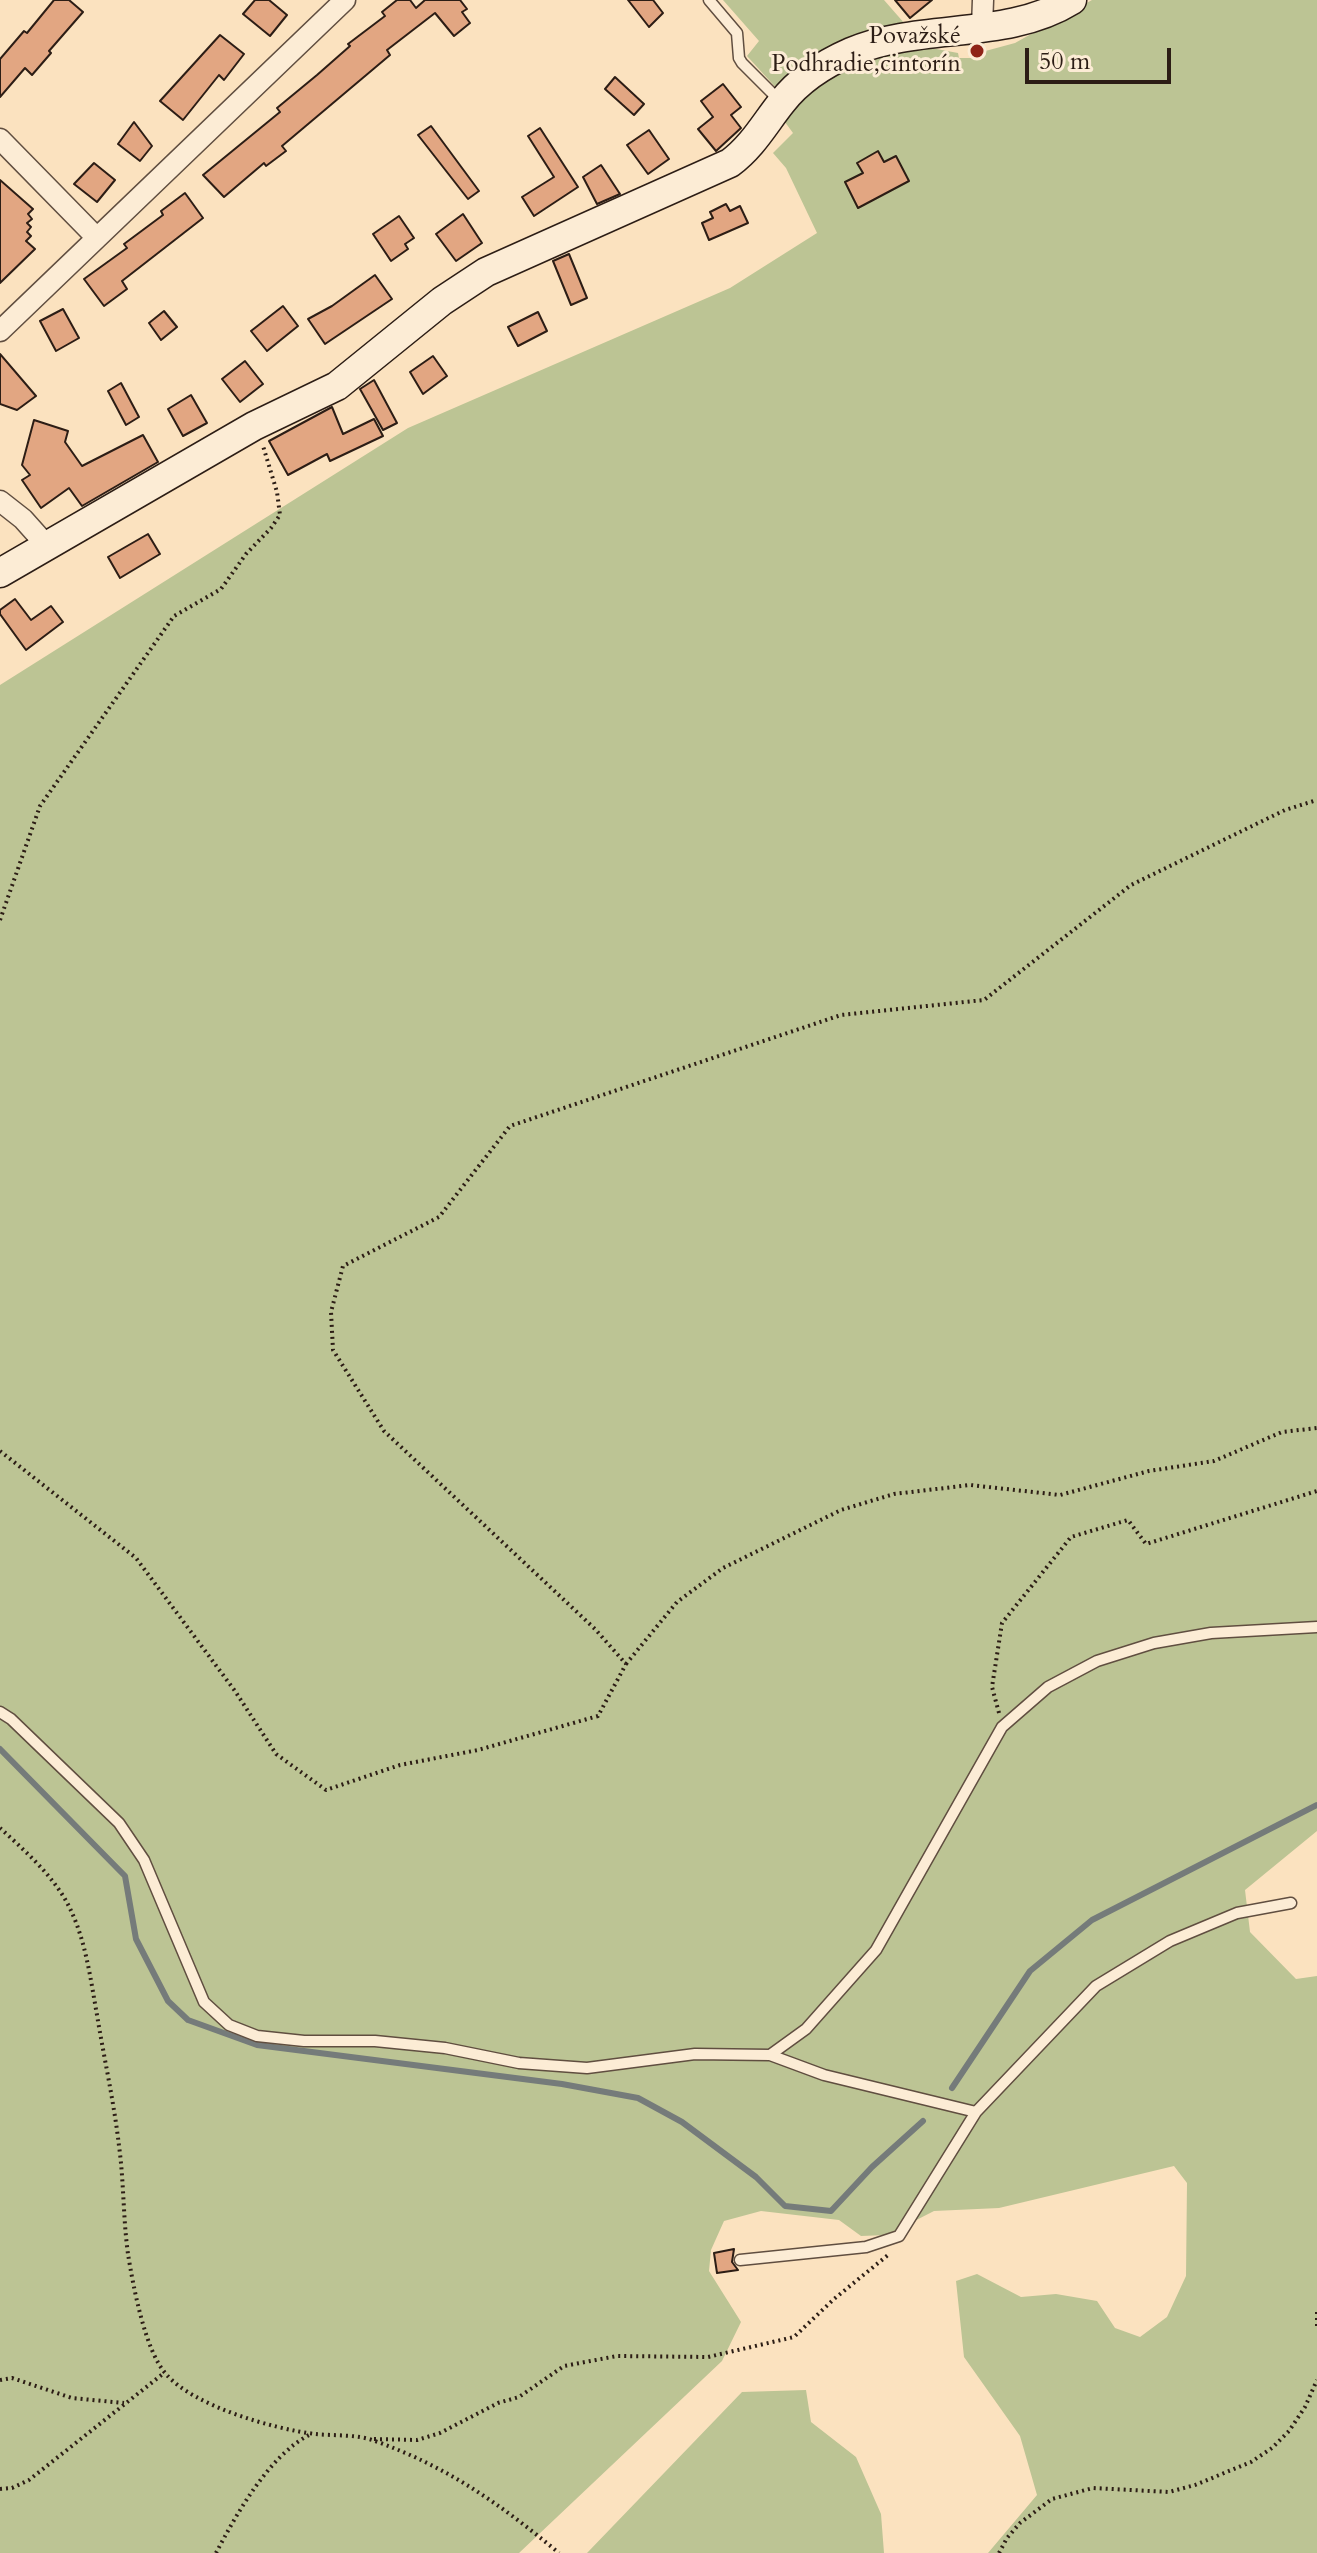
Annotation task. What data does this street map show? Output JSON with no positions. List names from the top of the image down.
{
  "places": ["Považské Podhradie,cintorín"],
  "scale_bar": "50 m"
}
